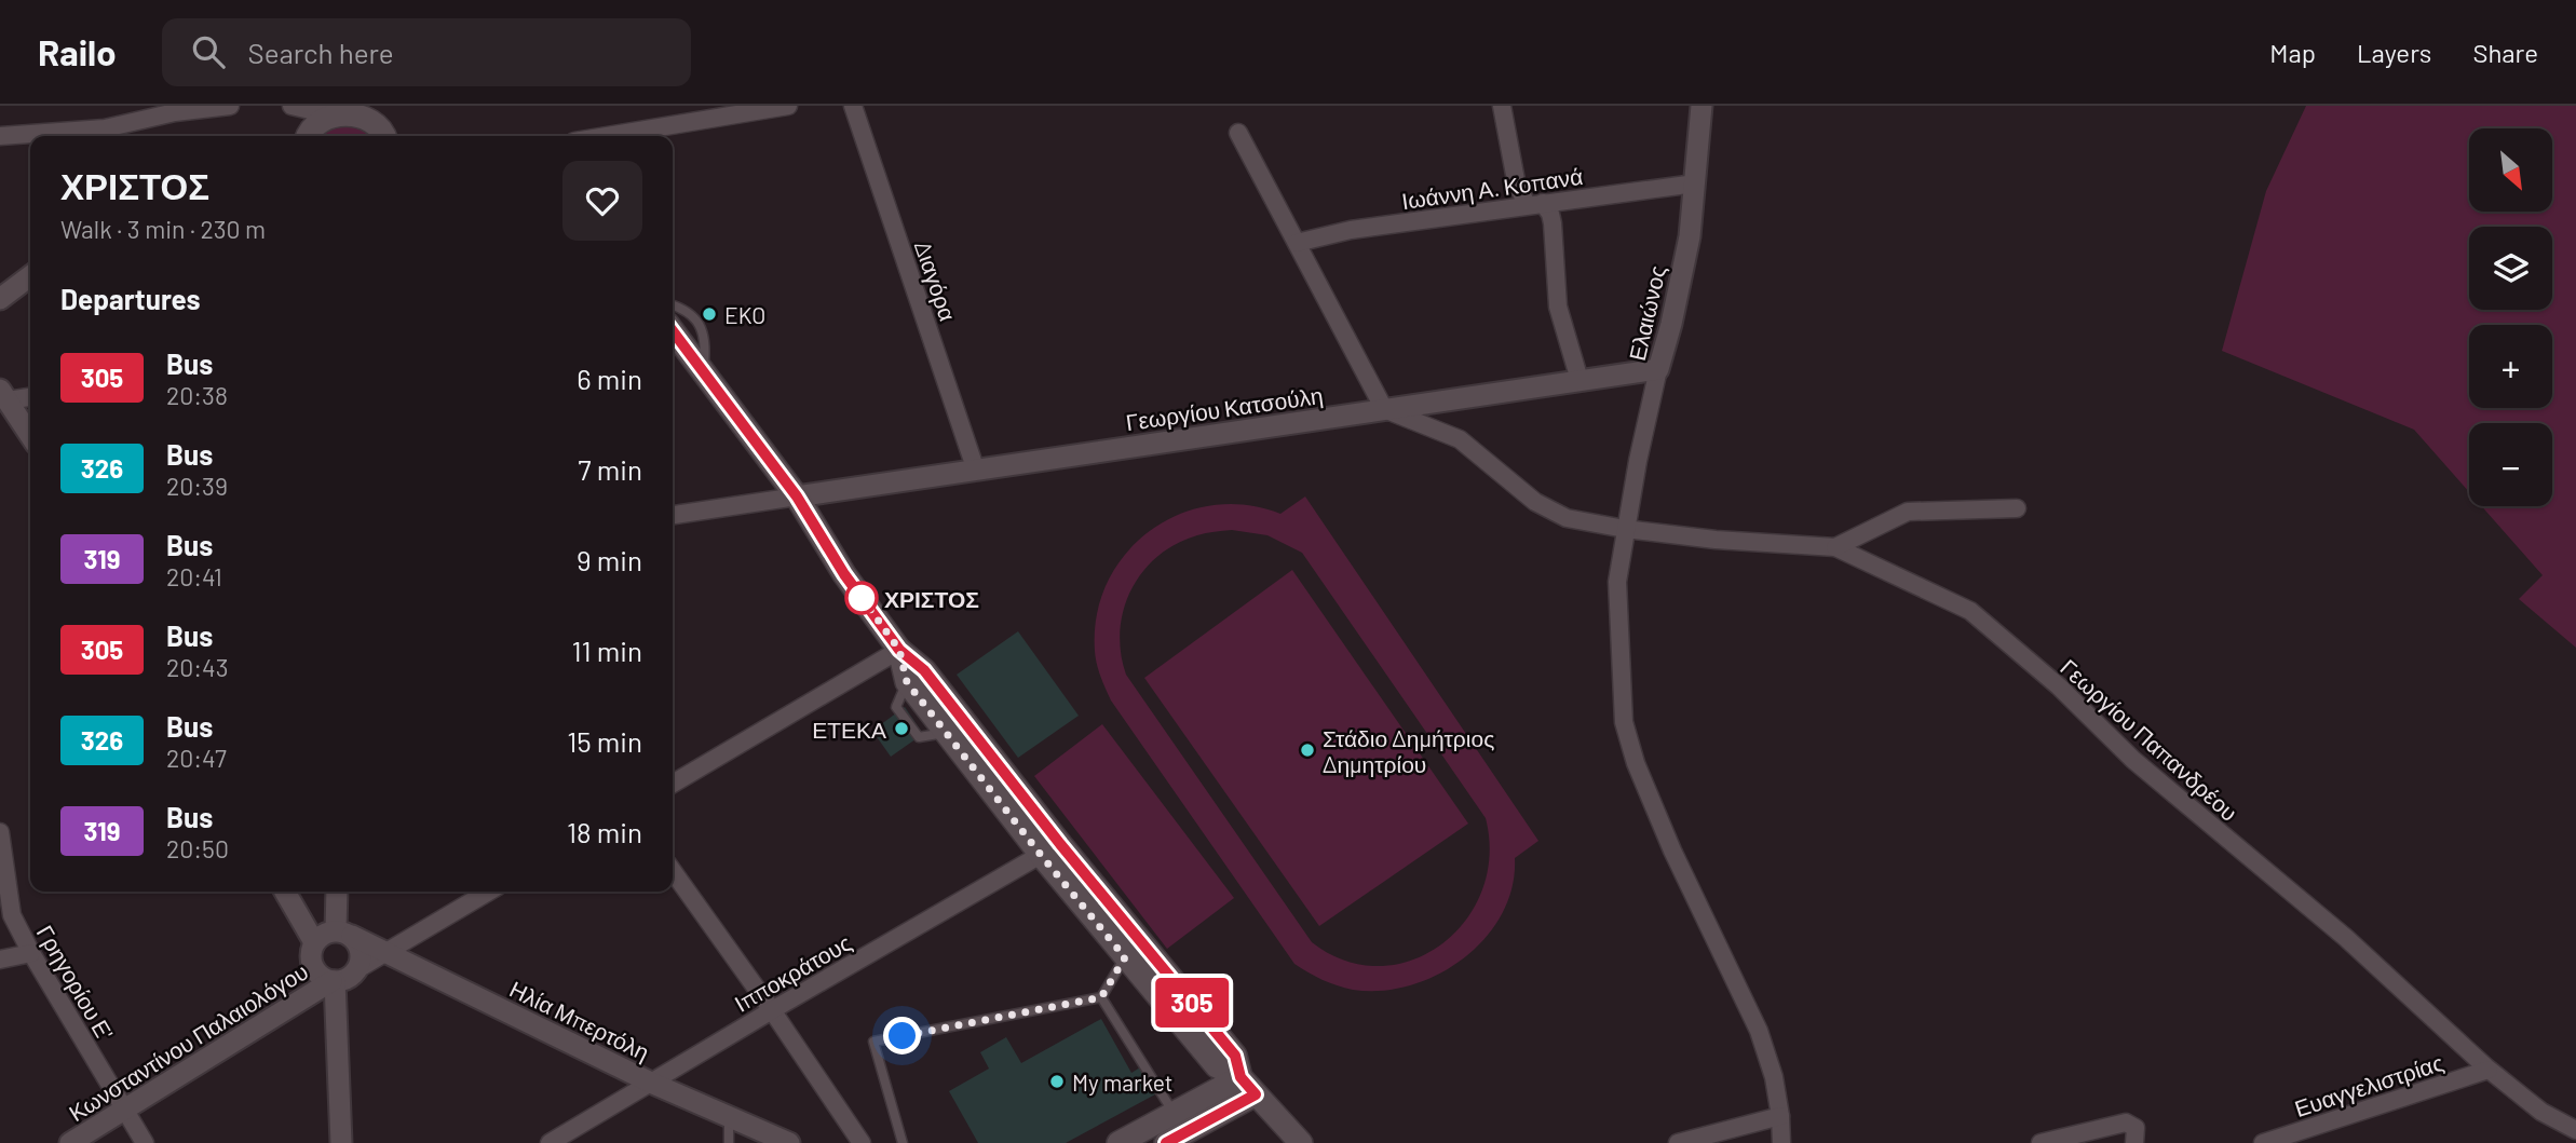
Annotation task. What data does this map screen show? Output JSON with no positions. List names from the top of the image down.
{
  "streets": {
    "street": [
      "Ιωάννη Α. Κοπανά",
      "Διαγόρα",
      "Ελαιώνος",
      "Γεωργίου Κατσούλη",
      "Γεωργίου Παπανδρέου",
      "Ιπποκράτους",
      "Γρηγορίου Ε'",
      "Ηλία Μπερτόλη",
      "Κωνσταντίνου Παλαιολόγου",
      "Ευαγγελιστρίας"
    ]
  },
  "crossings": [
    ["Ιωάννη Α. Κοπανά", "Ελαιώνος"],
    ["Διαγόρα", "Γεωργίου Κατσούλη"],
    ["Ελαιώνος", "Γεωργίου Κατσούλη"],
    ["Ελαιώνος", "Γεωργίου Παπανδρέου"],
    ["Γεωργίου Κατσούλη", "Γεωργίου Παπανδρέου"],
    ["Γεωργίου Παπανδρέου", "Ευαγγελιστρίας"],
    ["Ιπποκράτους", "Ηλία Μπερτόλη"],
    ["Γρηγορίου Ε'", "Κωνσταντίνου Παλαιολόγου"],
    ["Ηλία Μπερτόλη", "Κωνσταντίνου Παλαιολόγου"]
  ],
  "places": [
    "EKO",
    "ΧΡΙΣΤΟΣ",
    "ΕΤΕΚΑ",
    "Στάδιο Δημήτριος Δημητρίου",
    "My market"
  ],
  "lines": ["bus line 305"],
  "north": "bottom right",
  "page": {
    "header": "Railo",
    "search": "Search here",
    "nav": ["Map", "Layers", "Share"],
    "on_map": "305",
    "map_buttons": ["+", "−"],
    "heading": [
      ["ΧΡΙΣΤΟΣ", "Walk · 3 min · 230 m"],
      "Departures"
    ],
    "list": [
      {
        "mark": "305",
        "name": "Bus",
        "note": "20:38",
        "value": "6 min"
      },
      {
        "mark": "326",
        "name": "Bus",
        "note": "20:39",
        "value": "7 min"
      },
      {
        "mark": "319",
        "name": "Bus",
        "note": "20:41",
        "value": "9 min"
      },
      {
        "mark": "305",
        "name": "Bus",
        "note": "20:43",
        "value": "11 min"
      },
      {
        "mark": "326",
        "name": "Bus",
        "note": "20:47",
        "value": "15 min"
      },
      {
        "mark": "319",
        "name": "Bus",
        "note": "20:50",
        "value": "18 min"
      }
    ]
  }
}
